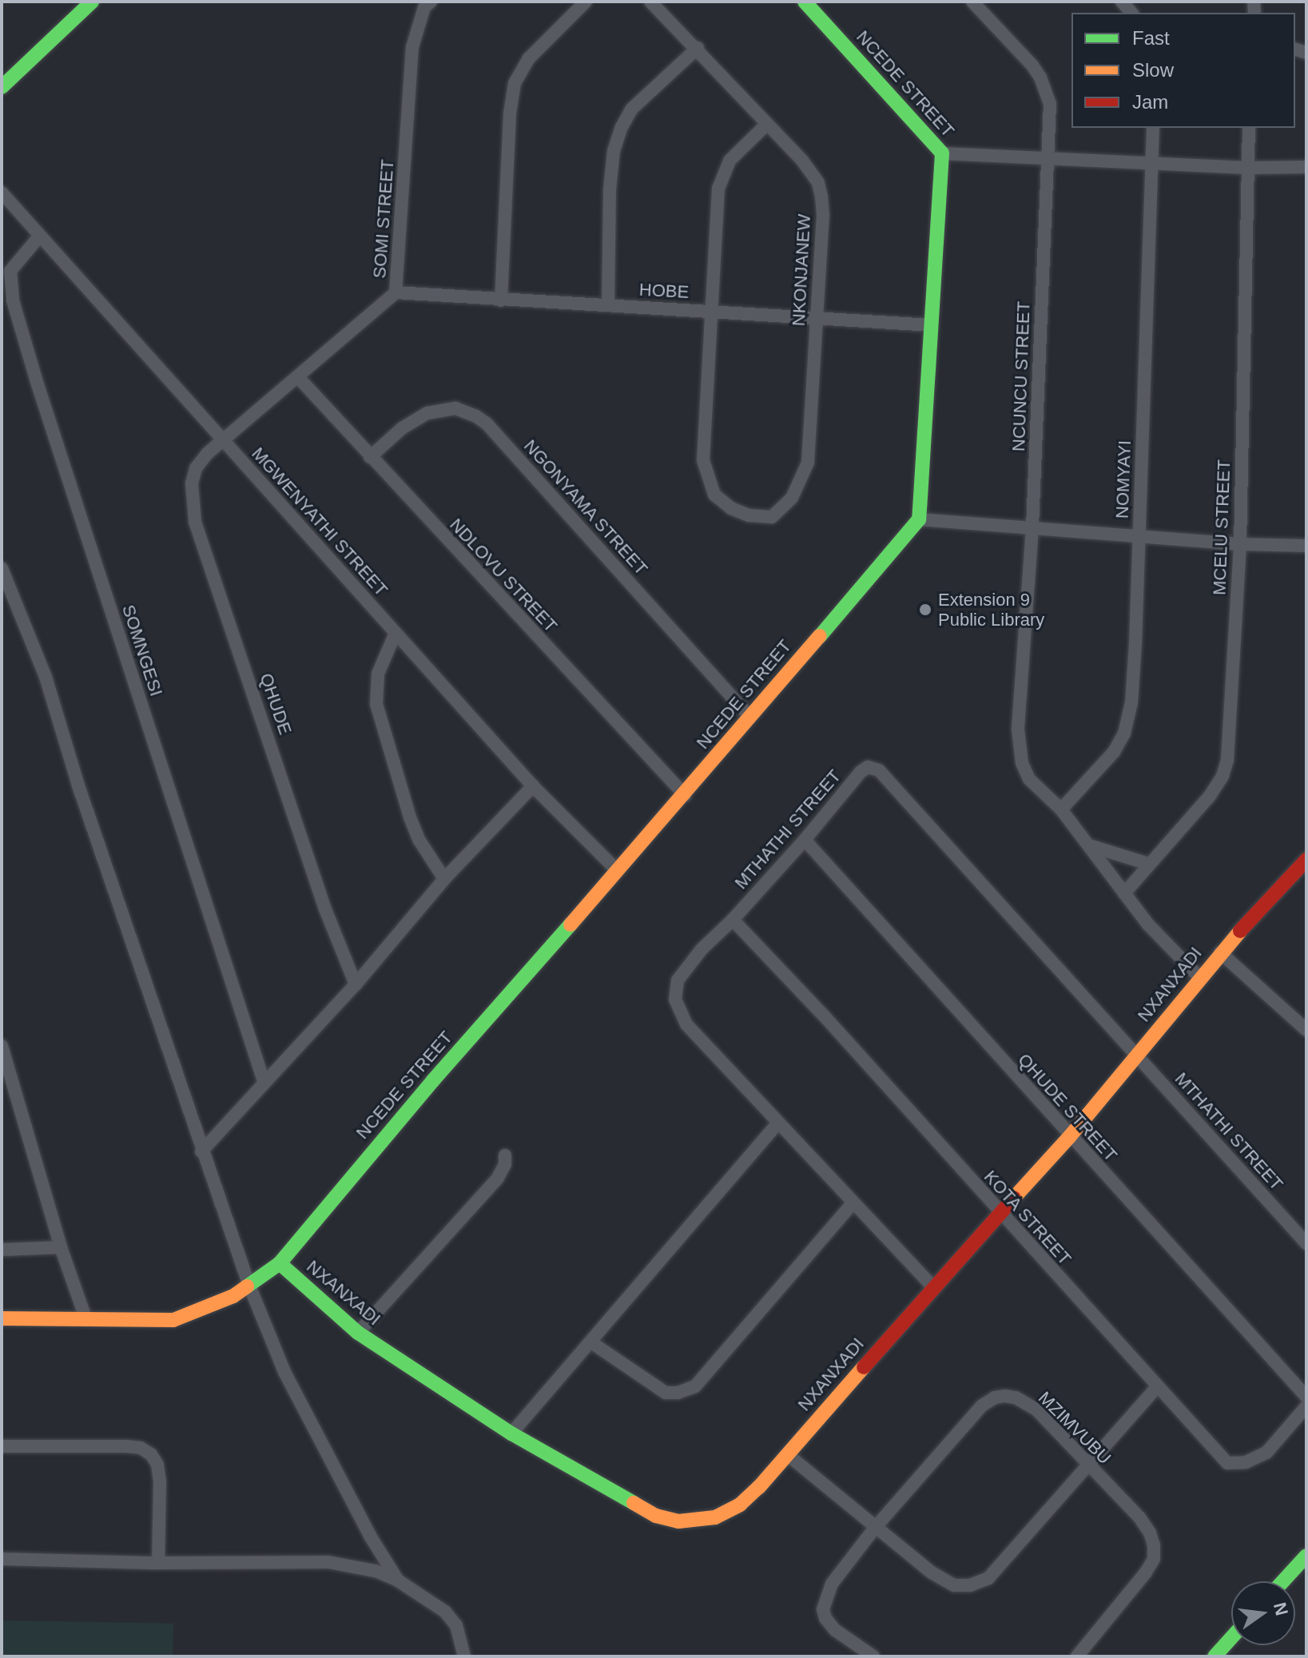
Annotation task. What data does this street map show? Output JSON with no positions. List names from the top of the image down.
{
  "streets": {
    "street": [
      "NCEDE STREET",
      "SOMI STREET",
      "NKONJANEW",
      "HOBE",
      "NCUNCU STREET",
      "NOMYAYI",
      "NGONYAMA STREET",
      "MGWENYATHI STREET",
      "MCELU STREET",
      "NDLOVU STREET",
      "SOMNGESI",
      "QHUDE",
      "MTHATHI STREET",
      "NXANXADI",
      "QHUDE STREET",
      "KOTA STREET",
      "MZIMVUBU"
    ]
  },
  "crossings": [
    ["NCEDE STREET", "HOBE"],
    ["NCEDE STREET", "NGONYAMA STREET"],
    ["NCEDE STREET", "MGWENYATHI STREET"],
    ["NCEDE STREET", "NDLOVU STREET"],
    ["NCEDE STREET", "NXANXADI"],
    ["SOMI STREET", "HOBE"],
    ["SOMI STREET", "MGWENYATHI STREET"],
    ["SOMI STREET", "NDLOVU STREET"],
    ["SOMI STREET", "QHUDE"],
    ["NKONJANEW", "HOBE"],
    ["NCUNCU STREET", "NOMYAYI"],
    ["NGONYAMA STREET", "NDLOVU STREET"],
    ["MGWENYATHI STREET", "SOMNGESI"],
    ["MGWENYATHI STREET", "QHUDE"],
    ["MTHATHI STREET", "NXANXADI"],
    ["MTHATHI STREET", "QHUDE STREET"],
    ["MTHATHI STREET", "KOTA STREET"],
    ["NXANXADI", "QHUDE STREET"],
    ["NXANXADI", "KOTA STREET"]
  ],
  "places": ["Extension 9 Public Library"],
  "legend": ["Fast", "Slow", "Jam"],
  "north": "right"
}
